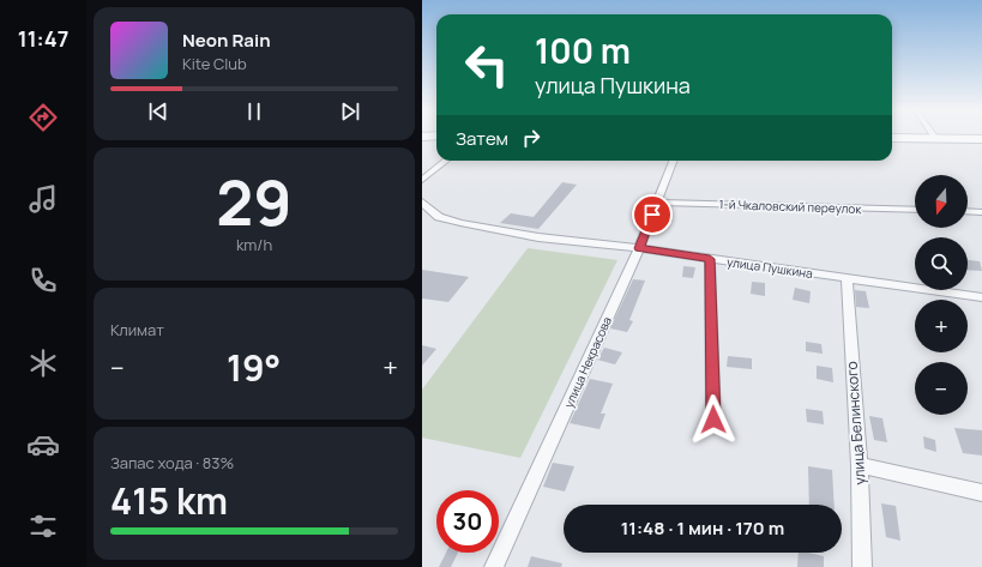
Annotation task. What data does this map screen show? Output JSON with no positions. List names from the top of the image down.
{
  "streets": {
    "street": [
      "1-й Чкаловский переулок",
      "улица Пушкина",
      "улица Некрасова",
      "улица Белинского"
    ]
  },
  "crossings": [
    ["1-й Чкаловский переулок", "улица Некрасова"],
    ["улица Пушкина", "улица Некрасова"],
    ["улица Пушкина", "улица Белинского"]
  ],
  "north": "bottom",
  "page": {
    "tabs": "11:47",
    "turn": ["100 m", "улица Пушкина"],
    "song": ["Neon Rain", "Kite Club"],
    "then": "Затем",
    "tile": [
      ["29", "km/h"],
      "Климат",
      ["Запас хода · 83%", "415 km"]
    ],
    "map_buttons": ["+", "−"],
    "heat": ["−", "19°", "+"],
    "limit": "30",
    "trip": "11:48 · 1 мин · 170 m"
  }
}
